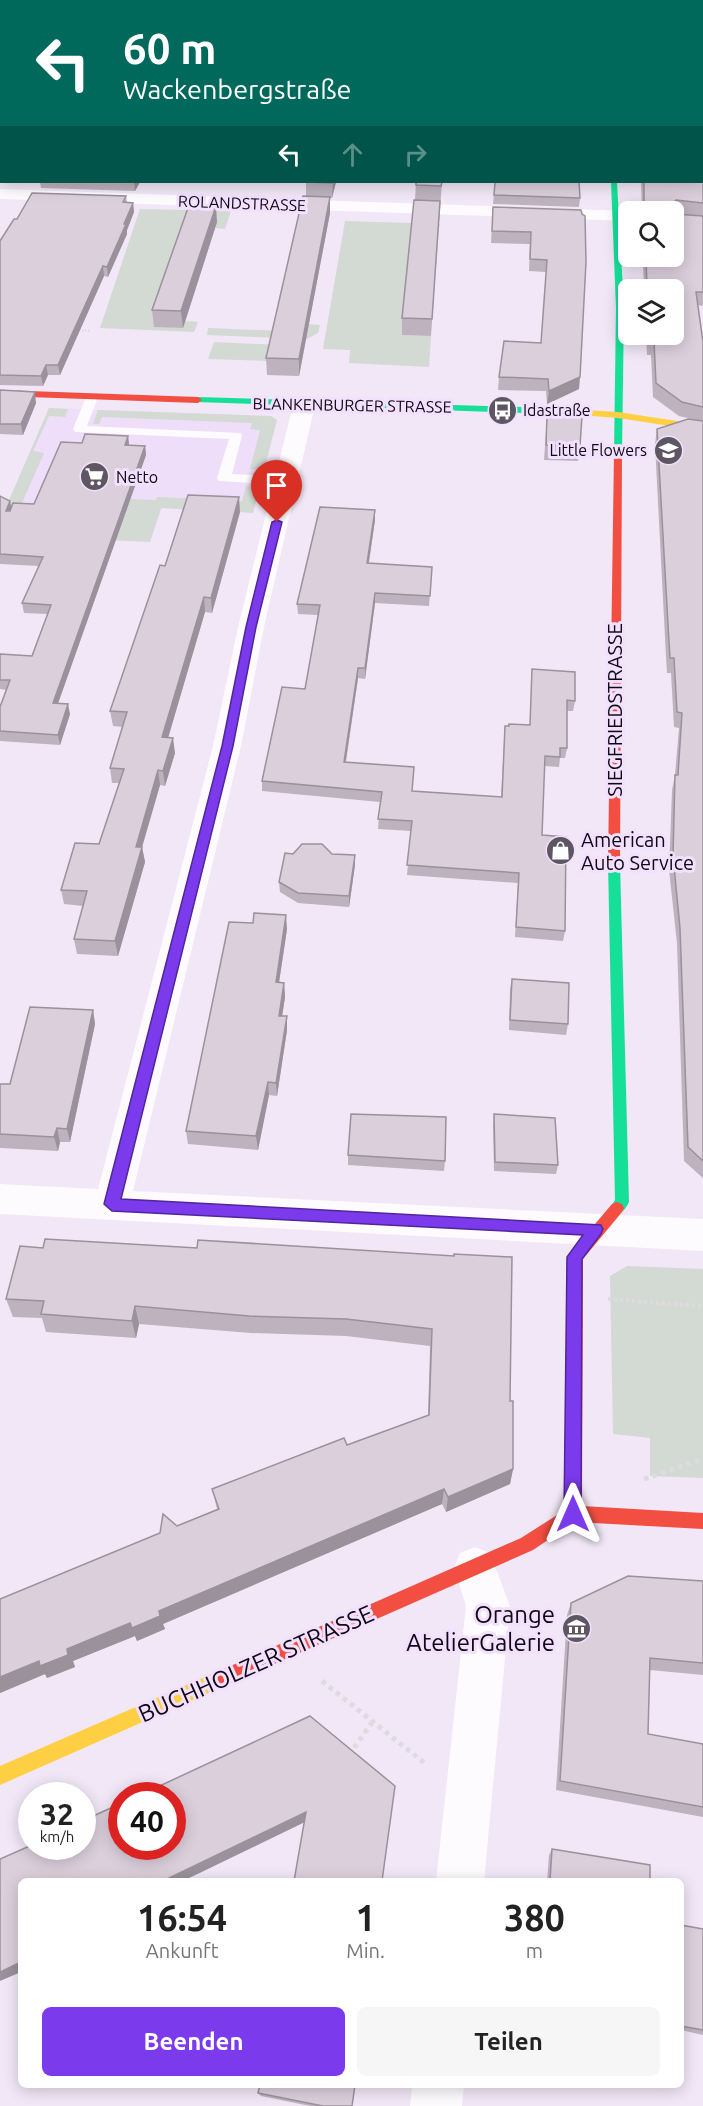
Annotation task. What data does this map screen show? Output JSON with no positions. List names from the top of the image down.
{
  "streets": {
    "street": [
      "ROLANDSTRASSE",
      "BLANKENBURGER STRASSE",
      "SIEGFRIEDSTRASSE",
      "BUCHHOLZER STRASSE"
    ]
  },
  "crossings": [
    ["BLANKENBURGER STRASSE", "SIEGFRIEDSTRASSE"],
    ["SIEGFRIEDSTRASSE", "BUCHHOLZER STRASSE"]
  ],
  "places": {
    "bus stop": ["Idastraße"],
    "school or university": ["Little Flowers"],
    "supermarket": ["Netto"],
    "shop": ["American Auto Service"],
    "museum": ["Orange AtelierGalerie"]
  },
  "page": {
    "turn": ["60 m", "Wackenbergstraße"],
    "speed": "32 km/h",
    "limit": "40",
    "eta": [
      "16:54",
      "Ankunft",
      "1",
      "Min.",
      "380",
      "m"
    ],
    "buttons": ["Beenden", "Teilen"]
  }
}
